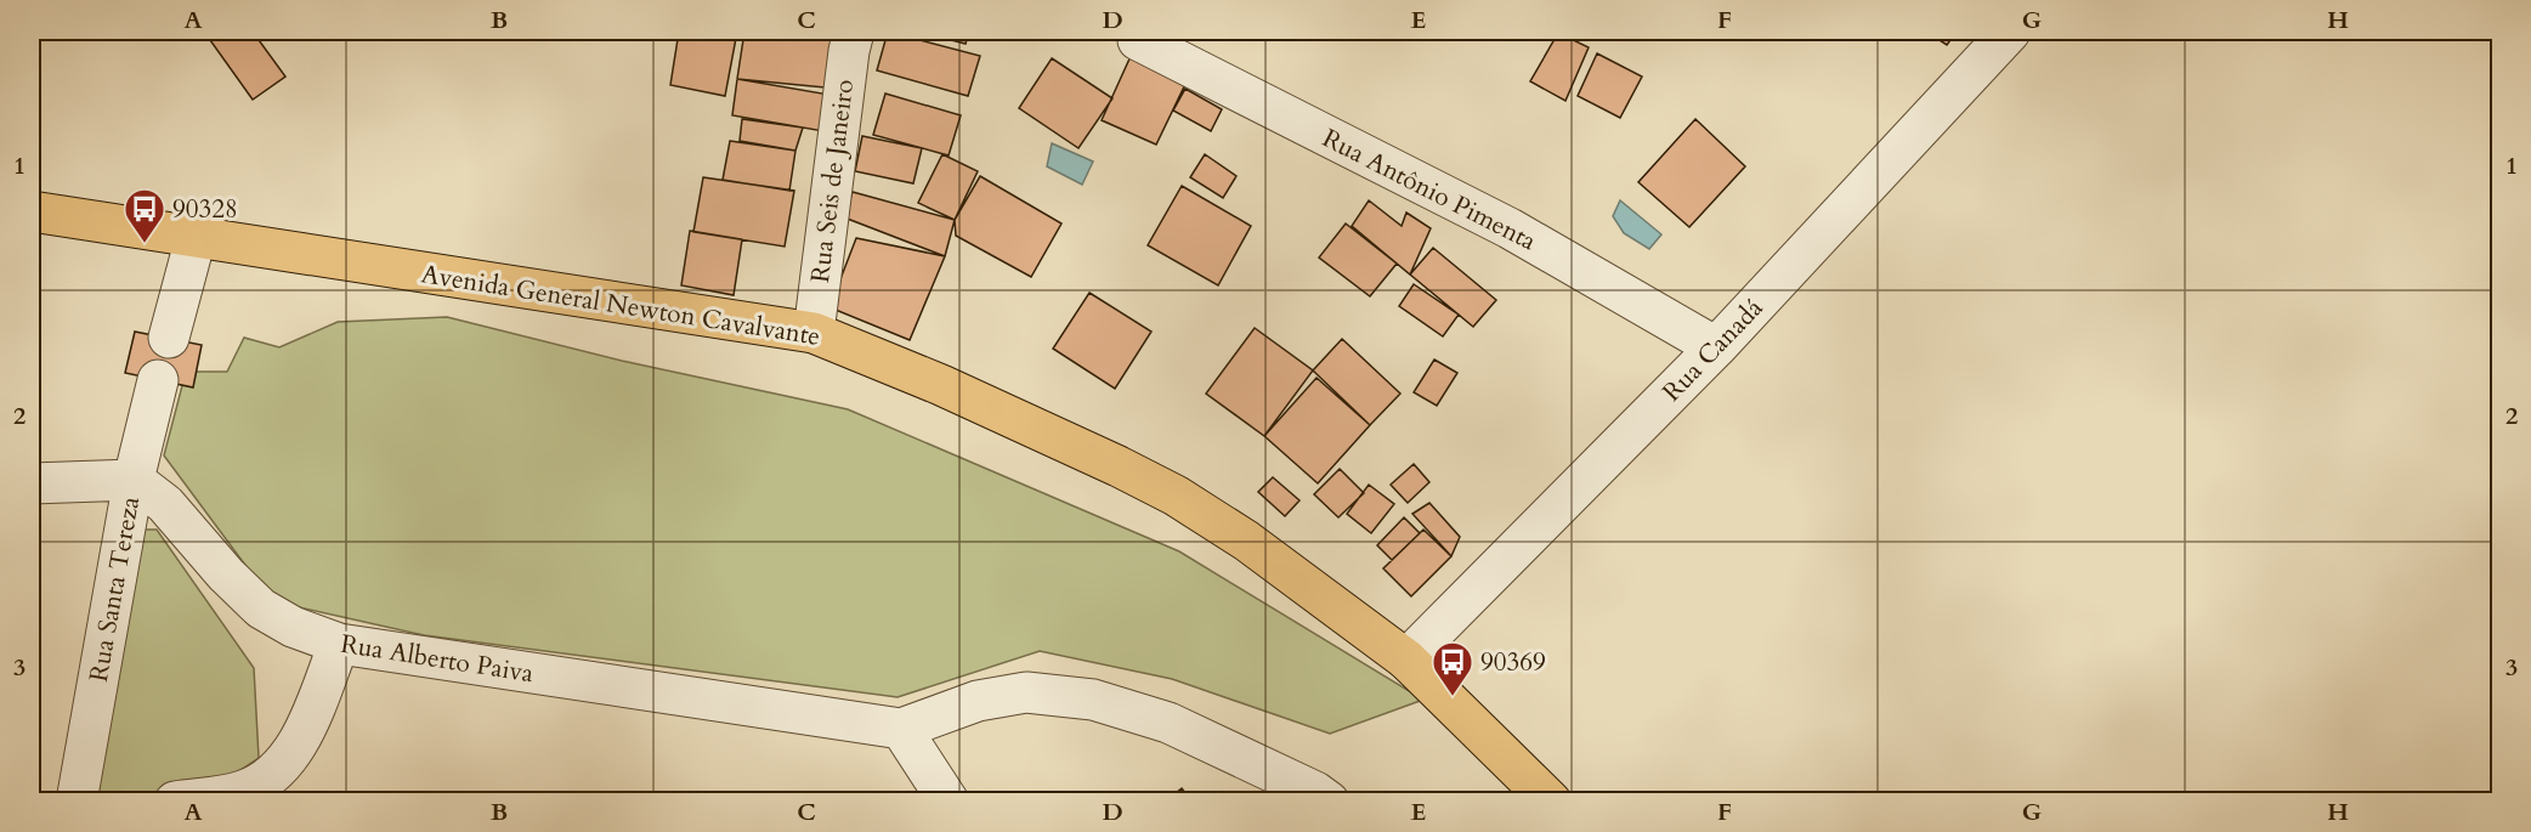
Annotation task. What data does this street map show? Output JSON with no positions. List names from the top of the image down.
{
  "streets": {
    "main road": ["Avenida General Newton Cavalvante"],
    "street": [
      "Rua Seis de Janeiro",
      "Rua Antônio Pimenta",
      "Rua Canadá",
      "Rua Santa Tereza",
      "Rua Alberto Paiva"
    ]
  },
  "crossings": [
    ["Rua Seis de Janeiro", "Avenida General Newton Cavalvante"],
    ["Rua Antônio Pimenta", "Rua Canadá"],
    ["Avenida General Newton Cavalvante", "Rua Canadá"],
    ["Rua Santa Tereza", "Rua Alberto Paiva"]
  ],
  "places": {
    "bus stop": ["90328", "90369"]
  },
  "grid": {
    "columns": [
      "A",
      "B",
      "C",
      "D",
      "E",
      "F",
      "G",
      "H"
    ],
    "rows": ["1", "2", "3"]
  }
}
